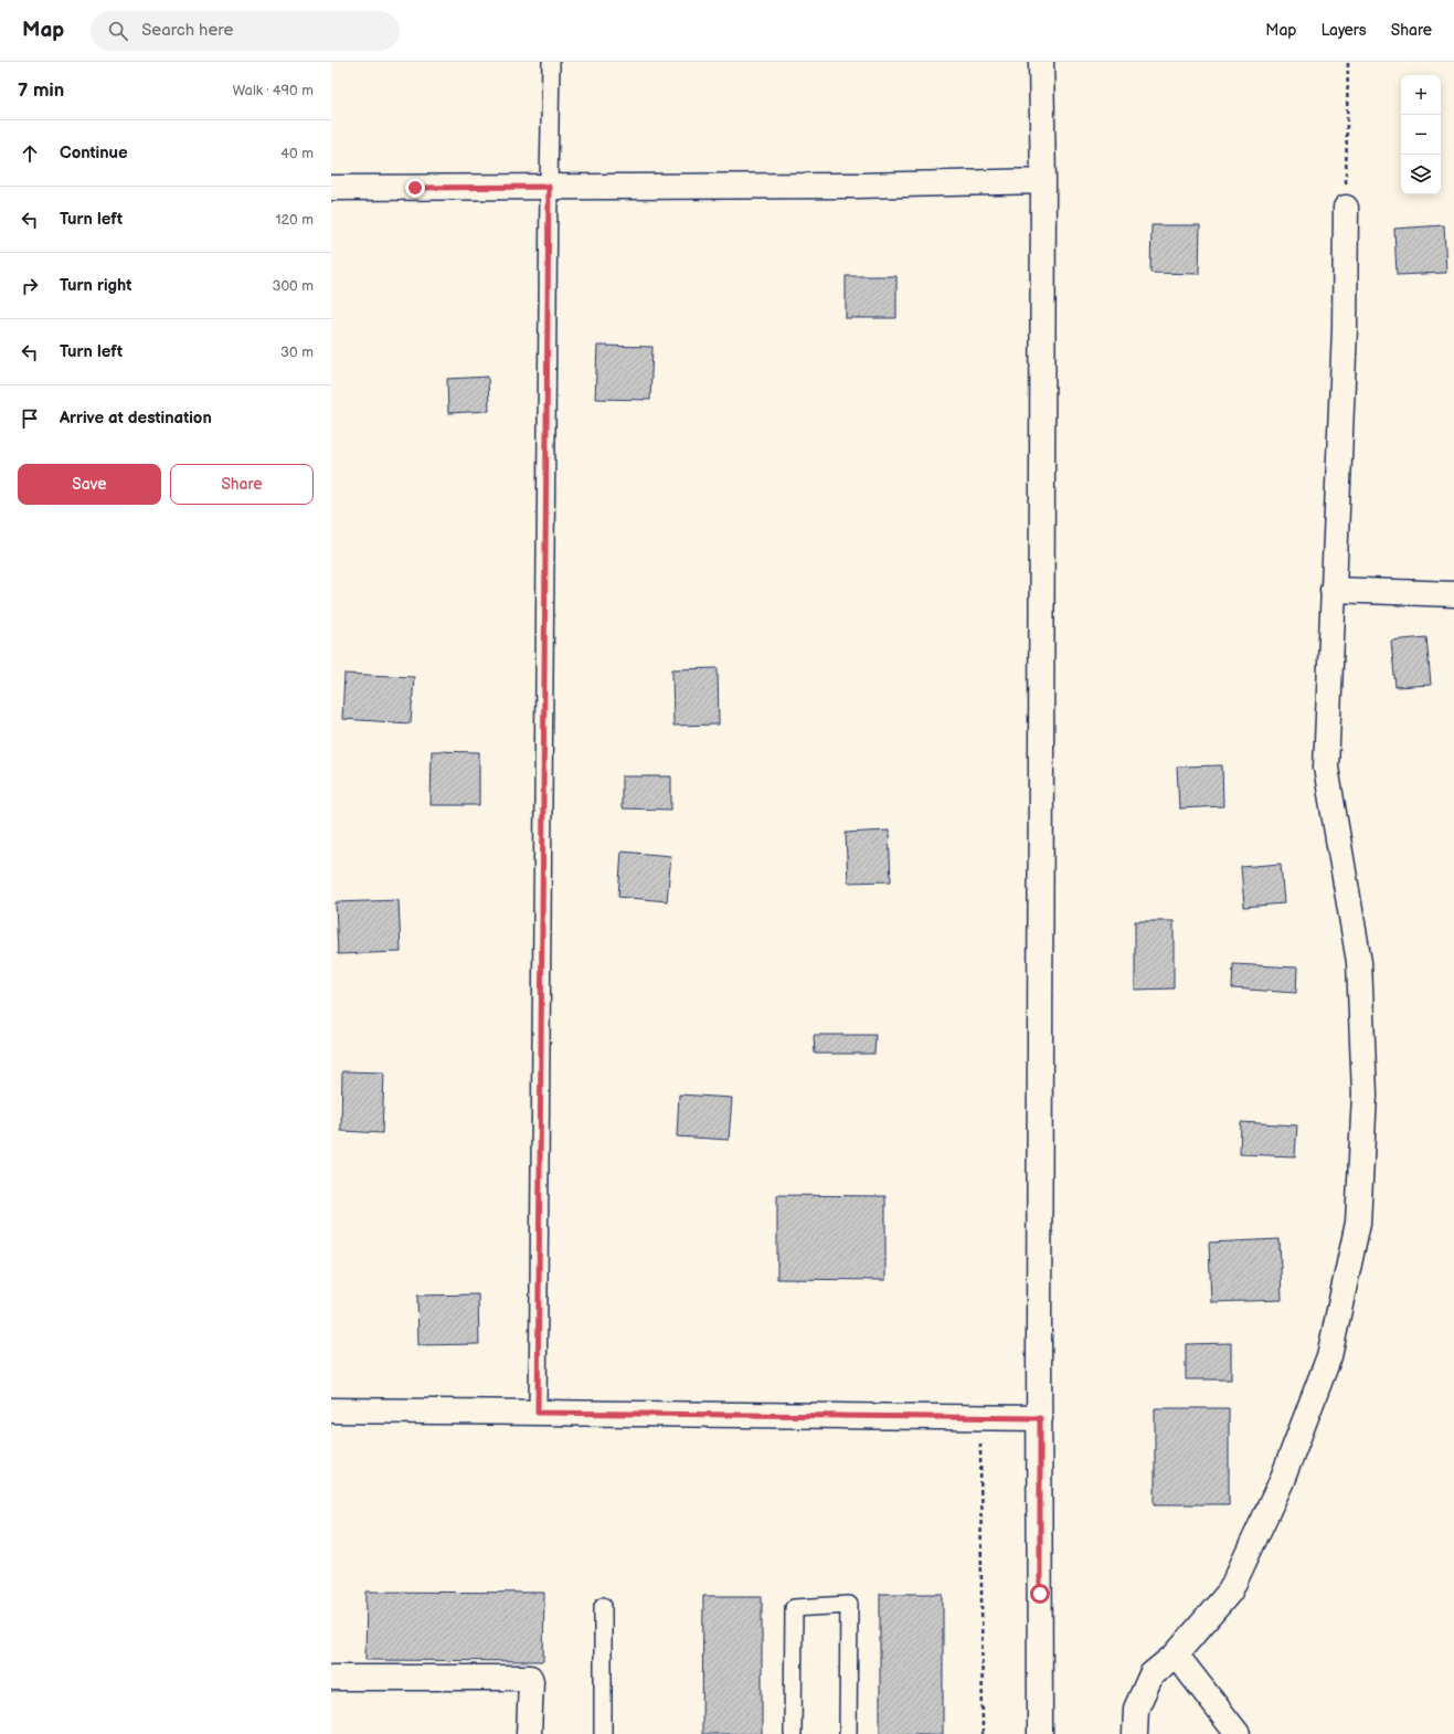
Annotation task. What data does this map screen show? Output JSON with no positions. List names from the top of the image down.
{
  "page": {
    "header": "Map",
    "search": "Search here",
    "nav": ["Map", "Layers", "Share"],
    "heading": ["7 min", "Walk · 490 m"],
    "map_buttons": ["+", "−"],
    "list": [
      ["Continue", "40 m"],
      ["Turn left", "120 m"],
      ["Turn right", "300 m"],
      ["Turn left", "30 m"],
      "Arrive at destination"
    ],
    "buttons": ["Save", "Share"]
  }
}
